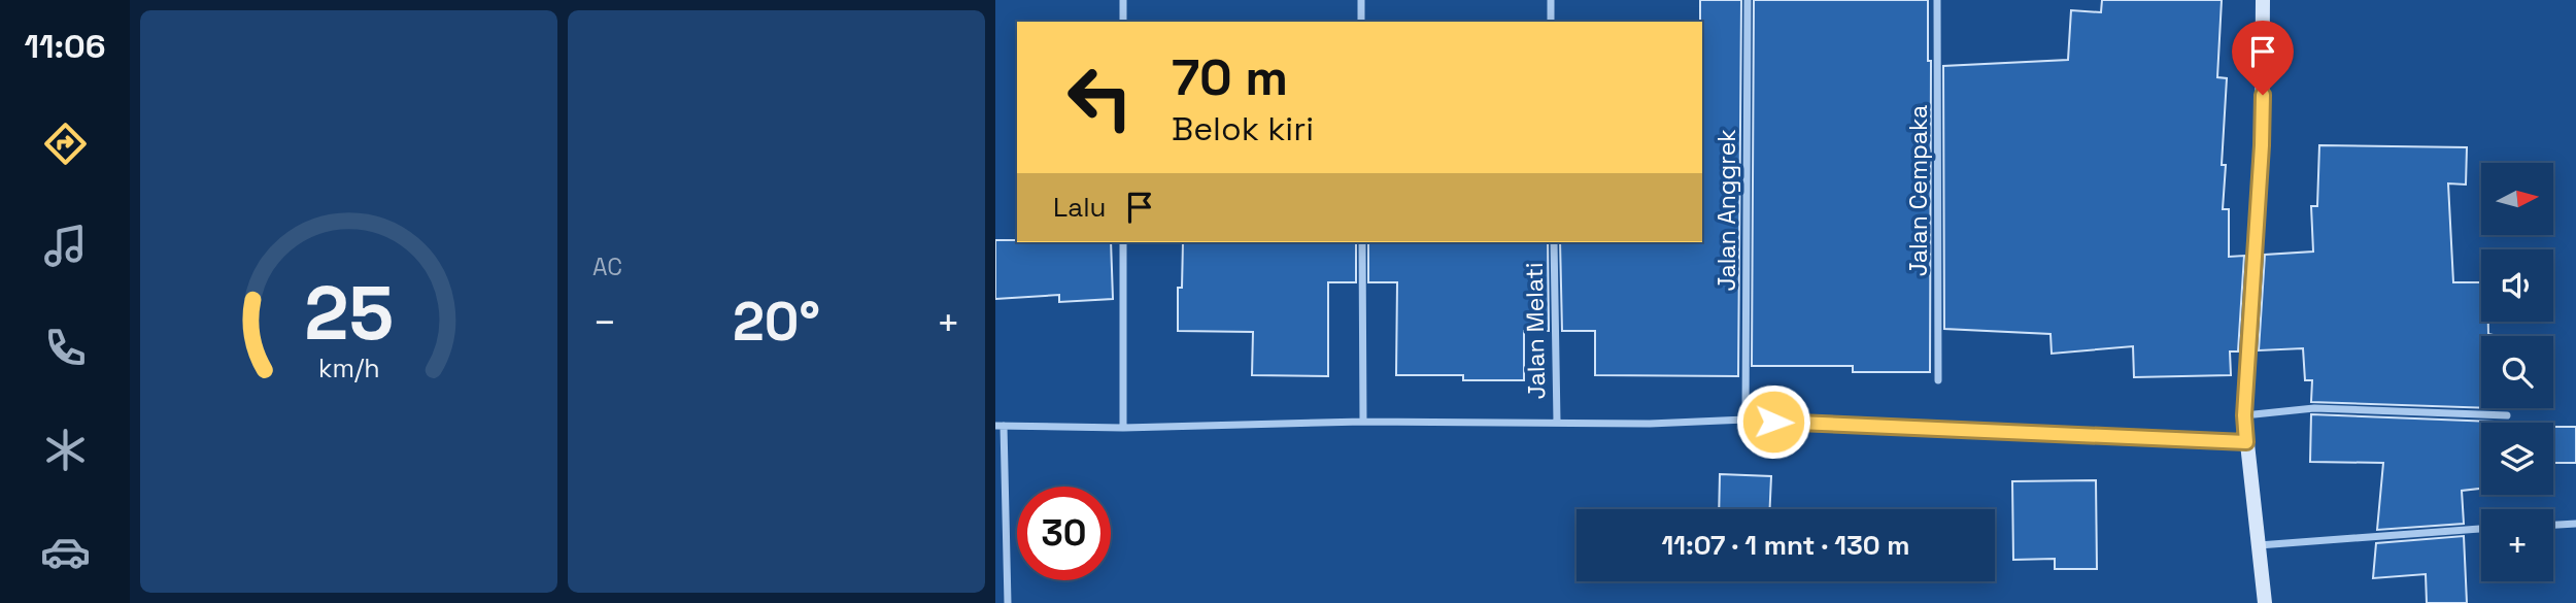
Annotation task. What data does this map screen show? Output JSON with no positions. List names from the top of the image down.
{
  "streets": {
    "street": ["Jalan Cempaka", "Jalan Anggrek", "Jalan Melati"]
  },
  "north": "right",
  "page": {
    "tabs": "11:06",
    "tile": "AC",
    "turn": ["70 m", "Belok kiri"],
    "map_buttons": "+",
    "then": "Lalu",
    "heat": ["−", "20°", "+"],
    "limit": "30",
    "trip": "11:07 · 1 mnt · 130 m",
    "gauge": ["25", "km/h"]
  }
}
